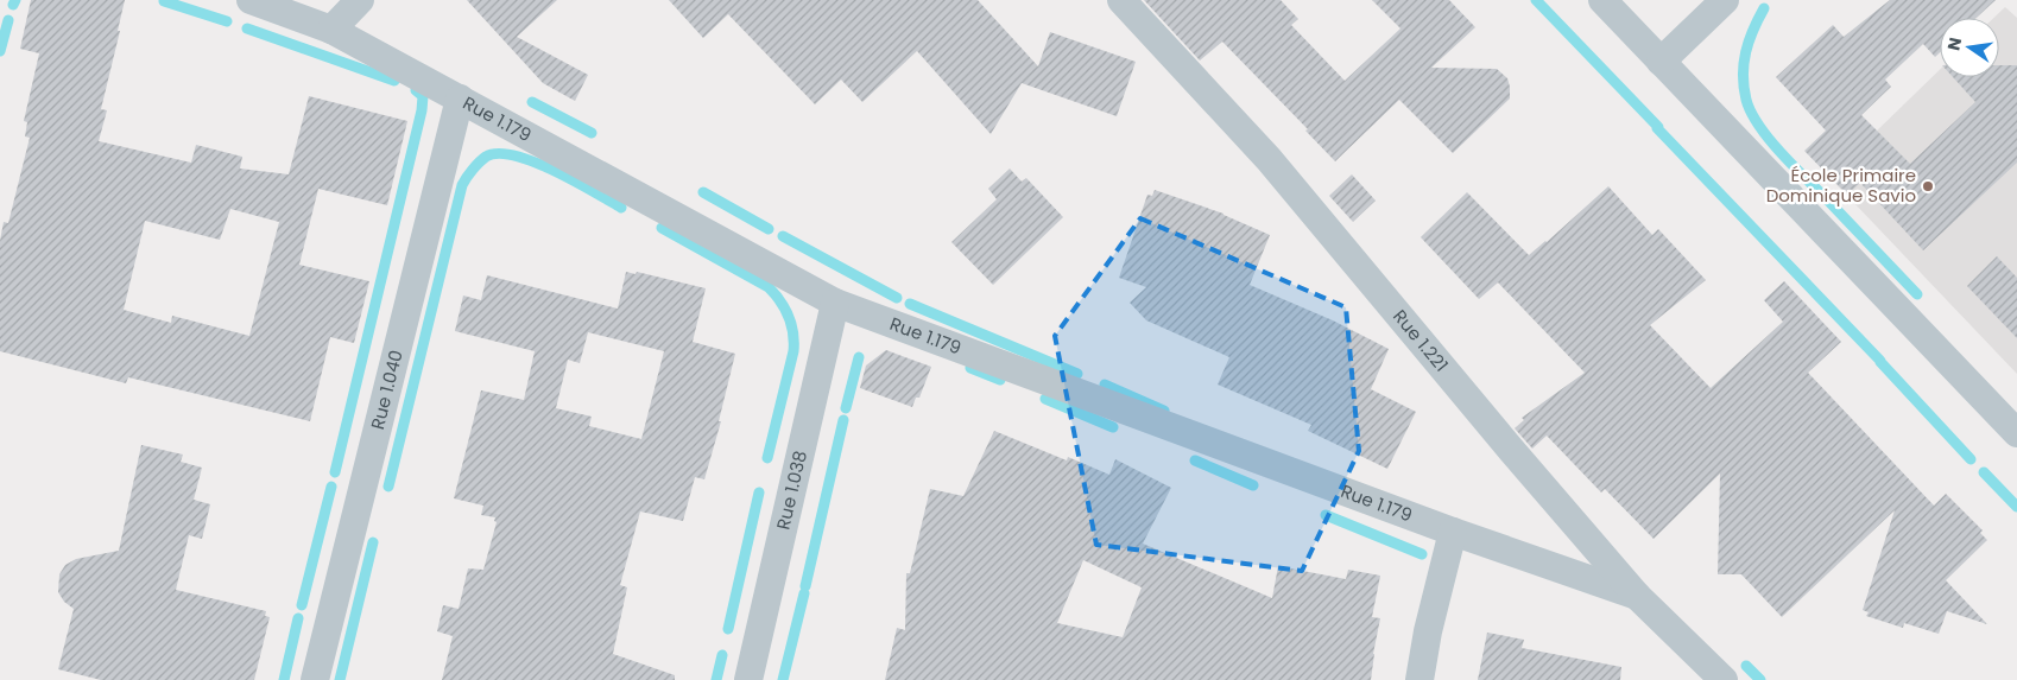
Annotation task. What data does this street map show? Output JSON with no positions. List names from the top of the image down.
{
  "streets": {
    "street": [
      "Rue 1.179",
      "Rue 1.221",
      "Rue 1.040",
      "Rue 1.038"
    ]
  },
  "crossings": [
    ["Rue 1.179", "Rue 1.221"],
    ["Rue 1.179", "Rue 1.040"],
    ["Rue 1.179", "Rue 1.038"]
  ],
  "places": ["École Primaire Dominique Savio"],
  "north": "left"
}
